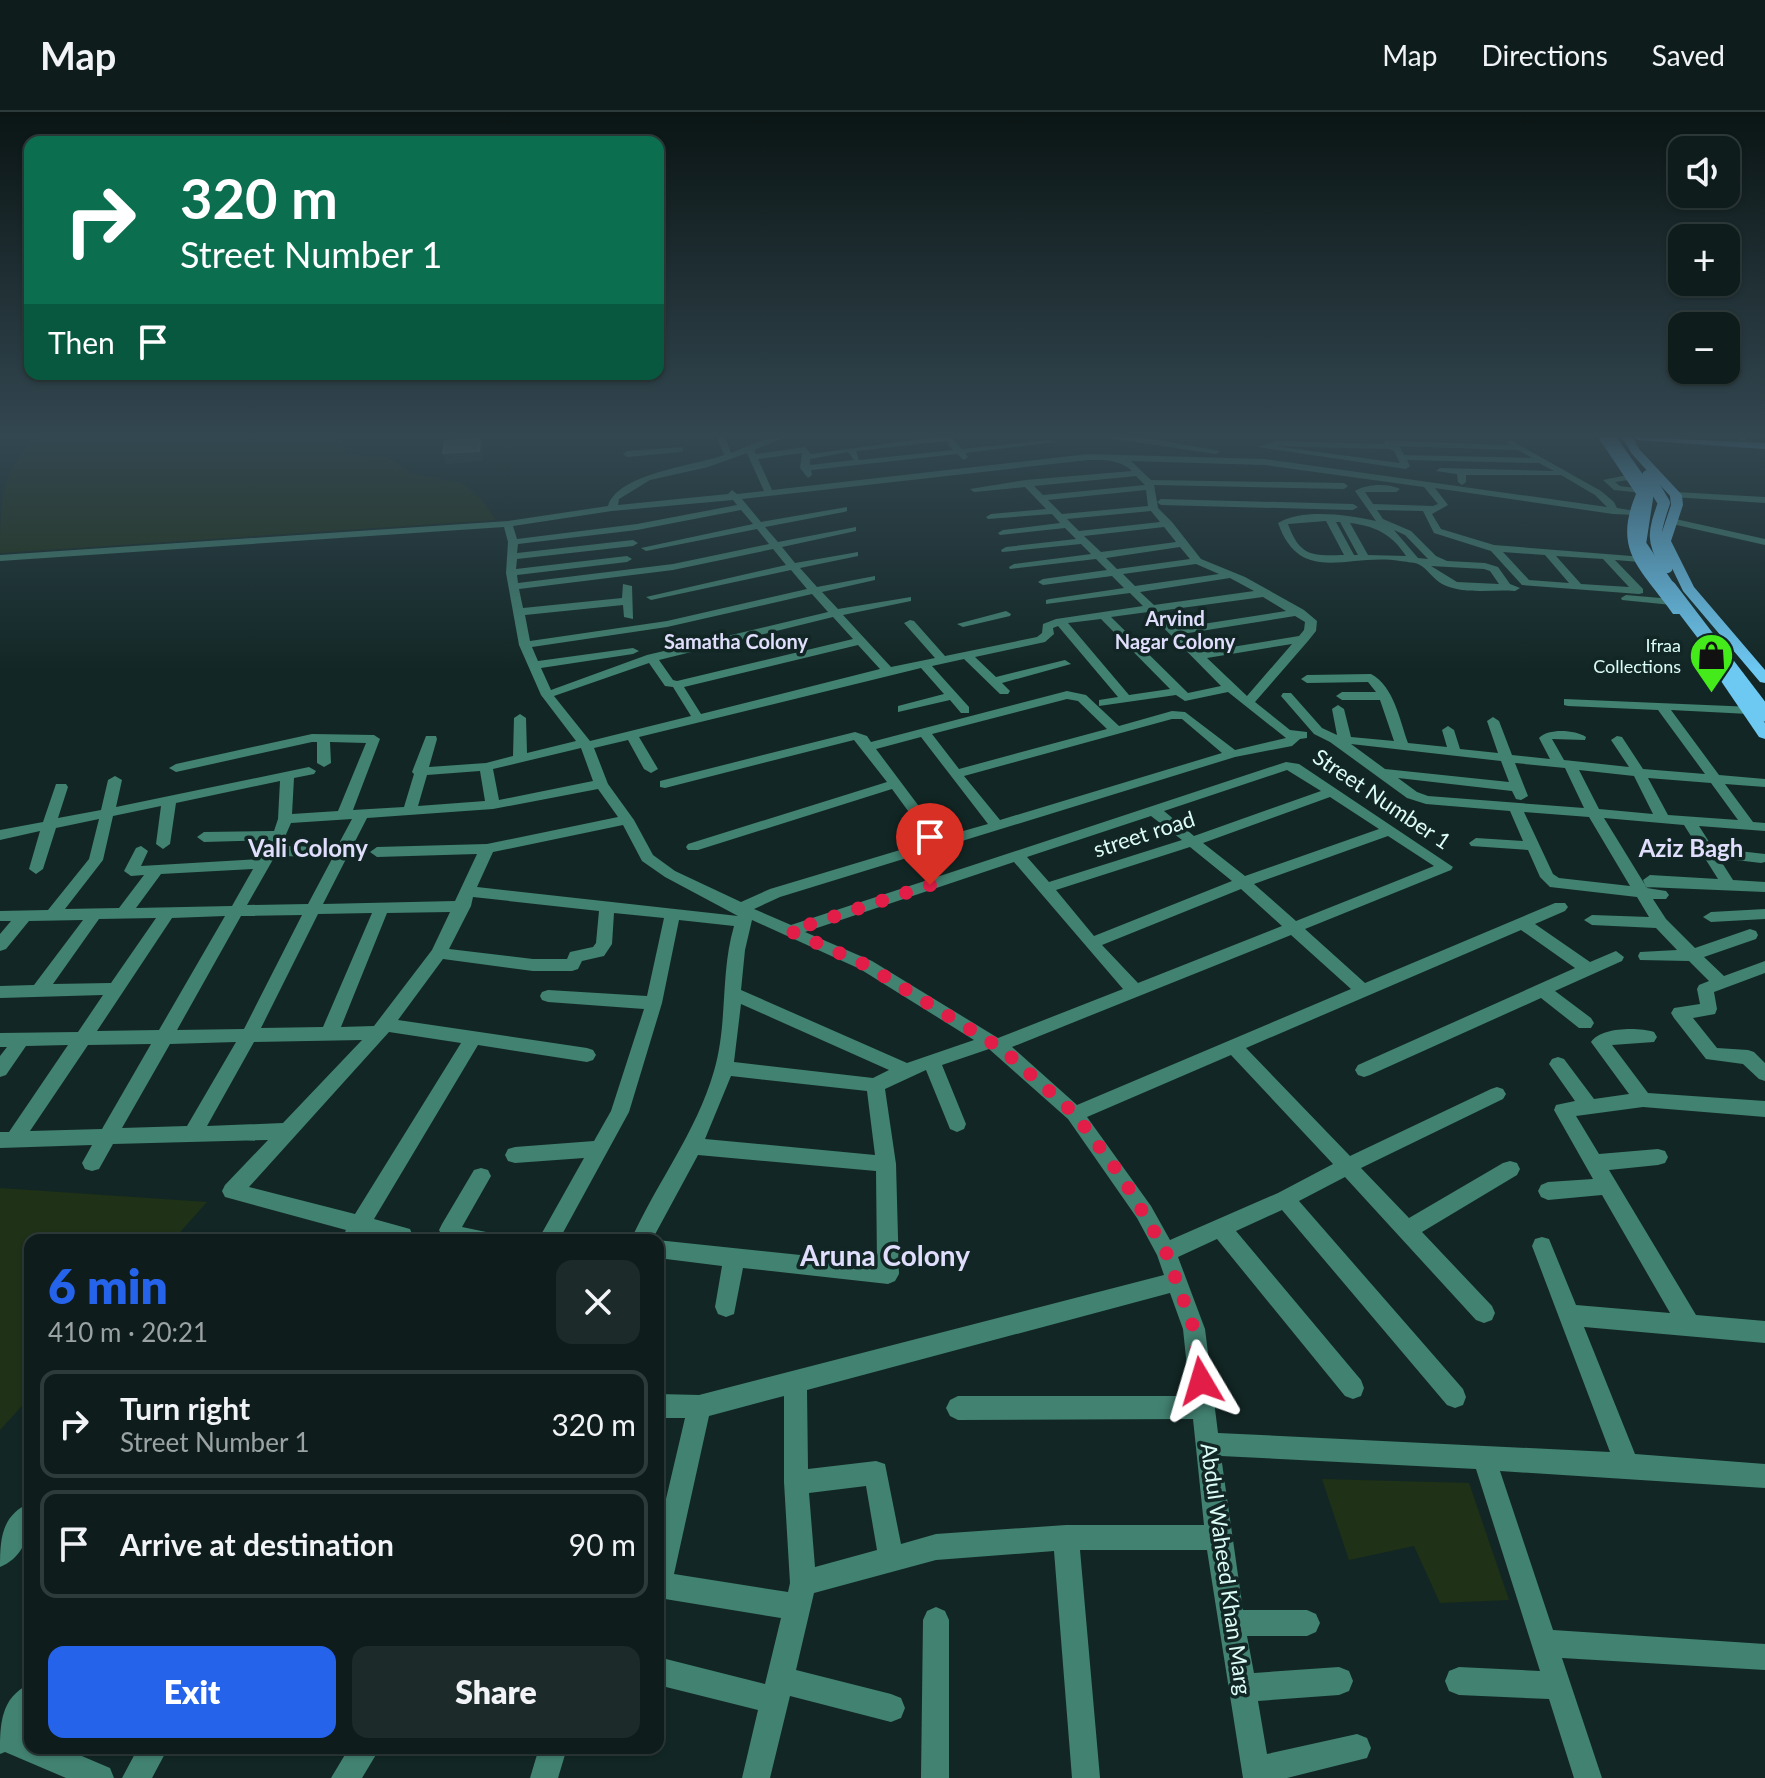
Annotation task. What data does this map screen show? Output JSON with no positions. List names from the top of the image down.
{
  "streets": {
    "street": ["Street Number 1", "street road", "Abdul Waheed Khan Marg"]
  },
  "crossings": [
    ["Street Number 1", "street road"],
    ["Street Number 1", "Abdul Waheed Khan Marg"]
  ],
  "districts": [
    "Arvind Nagar Colony",
    "Samatha Colony",
    "Vali Colony",
    "Aziz Bagh",
    "Aruna Colony"
  ],
  "places": {
    "shop": ["Ifraa Collections"]
  },
  "page": {
    "header": "Map",
    "nav": ["Map", "Directions", "Saved"],
    "map_buttons": ["+", "−"],
    "turn": ["320 m", "Street Number 1"],
    "then": "Then",
    "heading": ["6 min", "410 m · 20:21"],
    "list": [
      {
        "name": "Turn right",
        "note": "Street Number 1",
        "value": "320 m"
      },
      {
        "name": "Arrive at destination",
        "value": "90 m"
      }
    ],
    "buttons": ["Exit", "Share"]
  }
}
